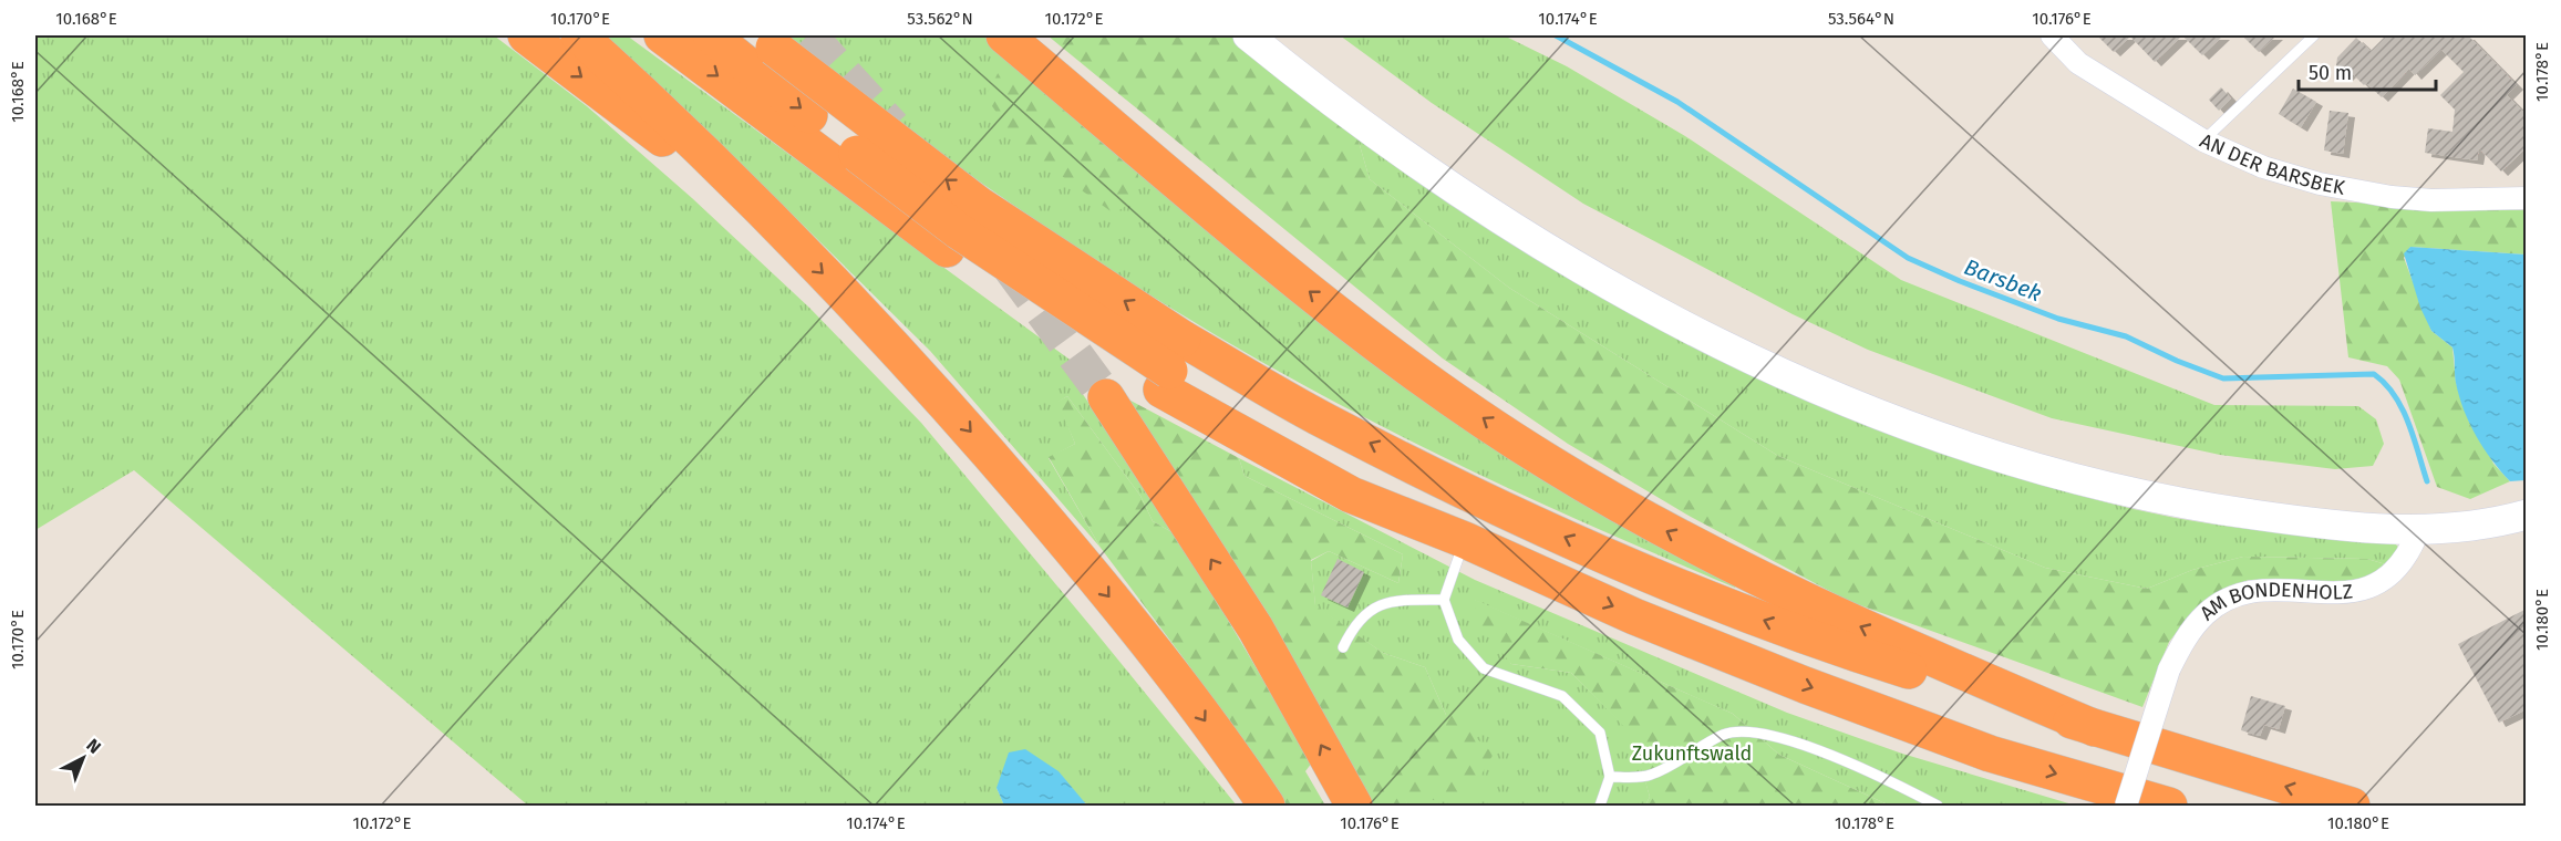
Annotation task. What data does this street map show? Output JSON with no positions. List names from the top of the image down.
{
  "streets": {
    "street": ["AN DER BARSBEK", "AM BONDENHOLZ"]
  },
  "water": ["Barsbek"],
  "parks": ["Zukunftswald"],
  "scale_bar": "50 m",
  "north": "top right",
  "coordinates": [
    "10.168°E",
    "10.170°E",
    "53.562°N",
    "10.172°E",
    "10.174°E",
    "53.564°N",
    "10.176°E",
    "10.178°E",
    "10.180°E"
  ]
}
